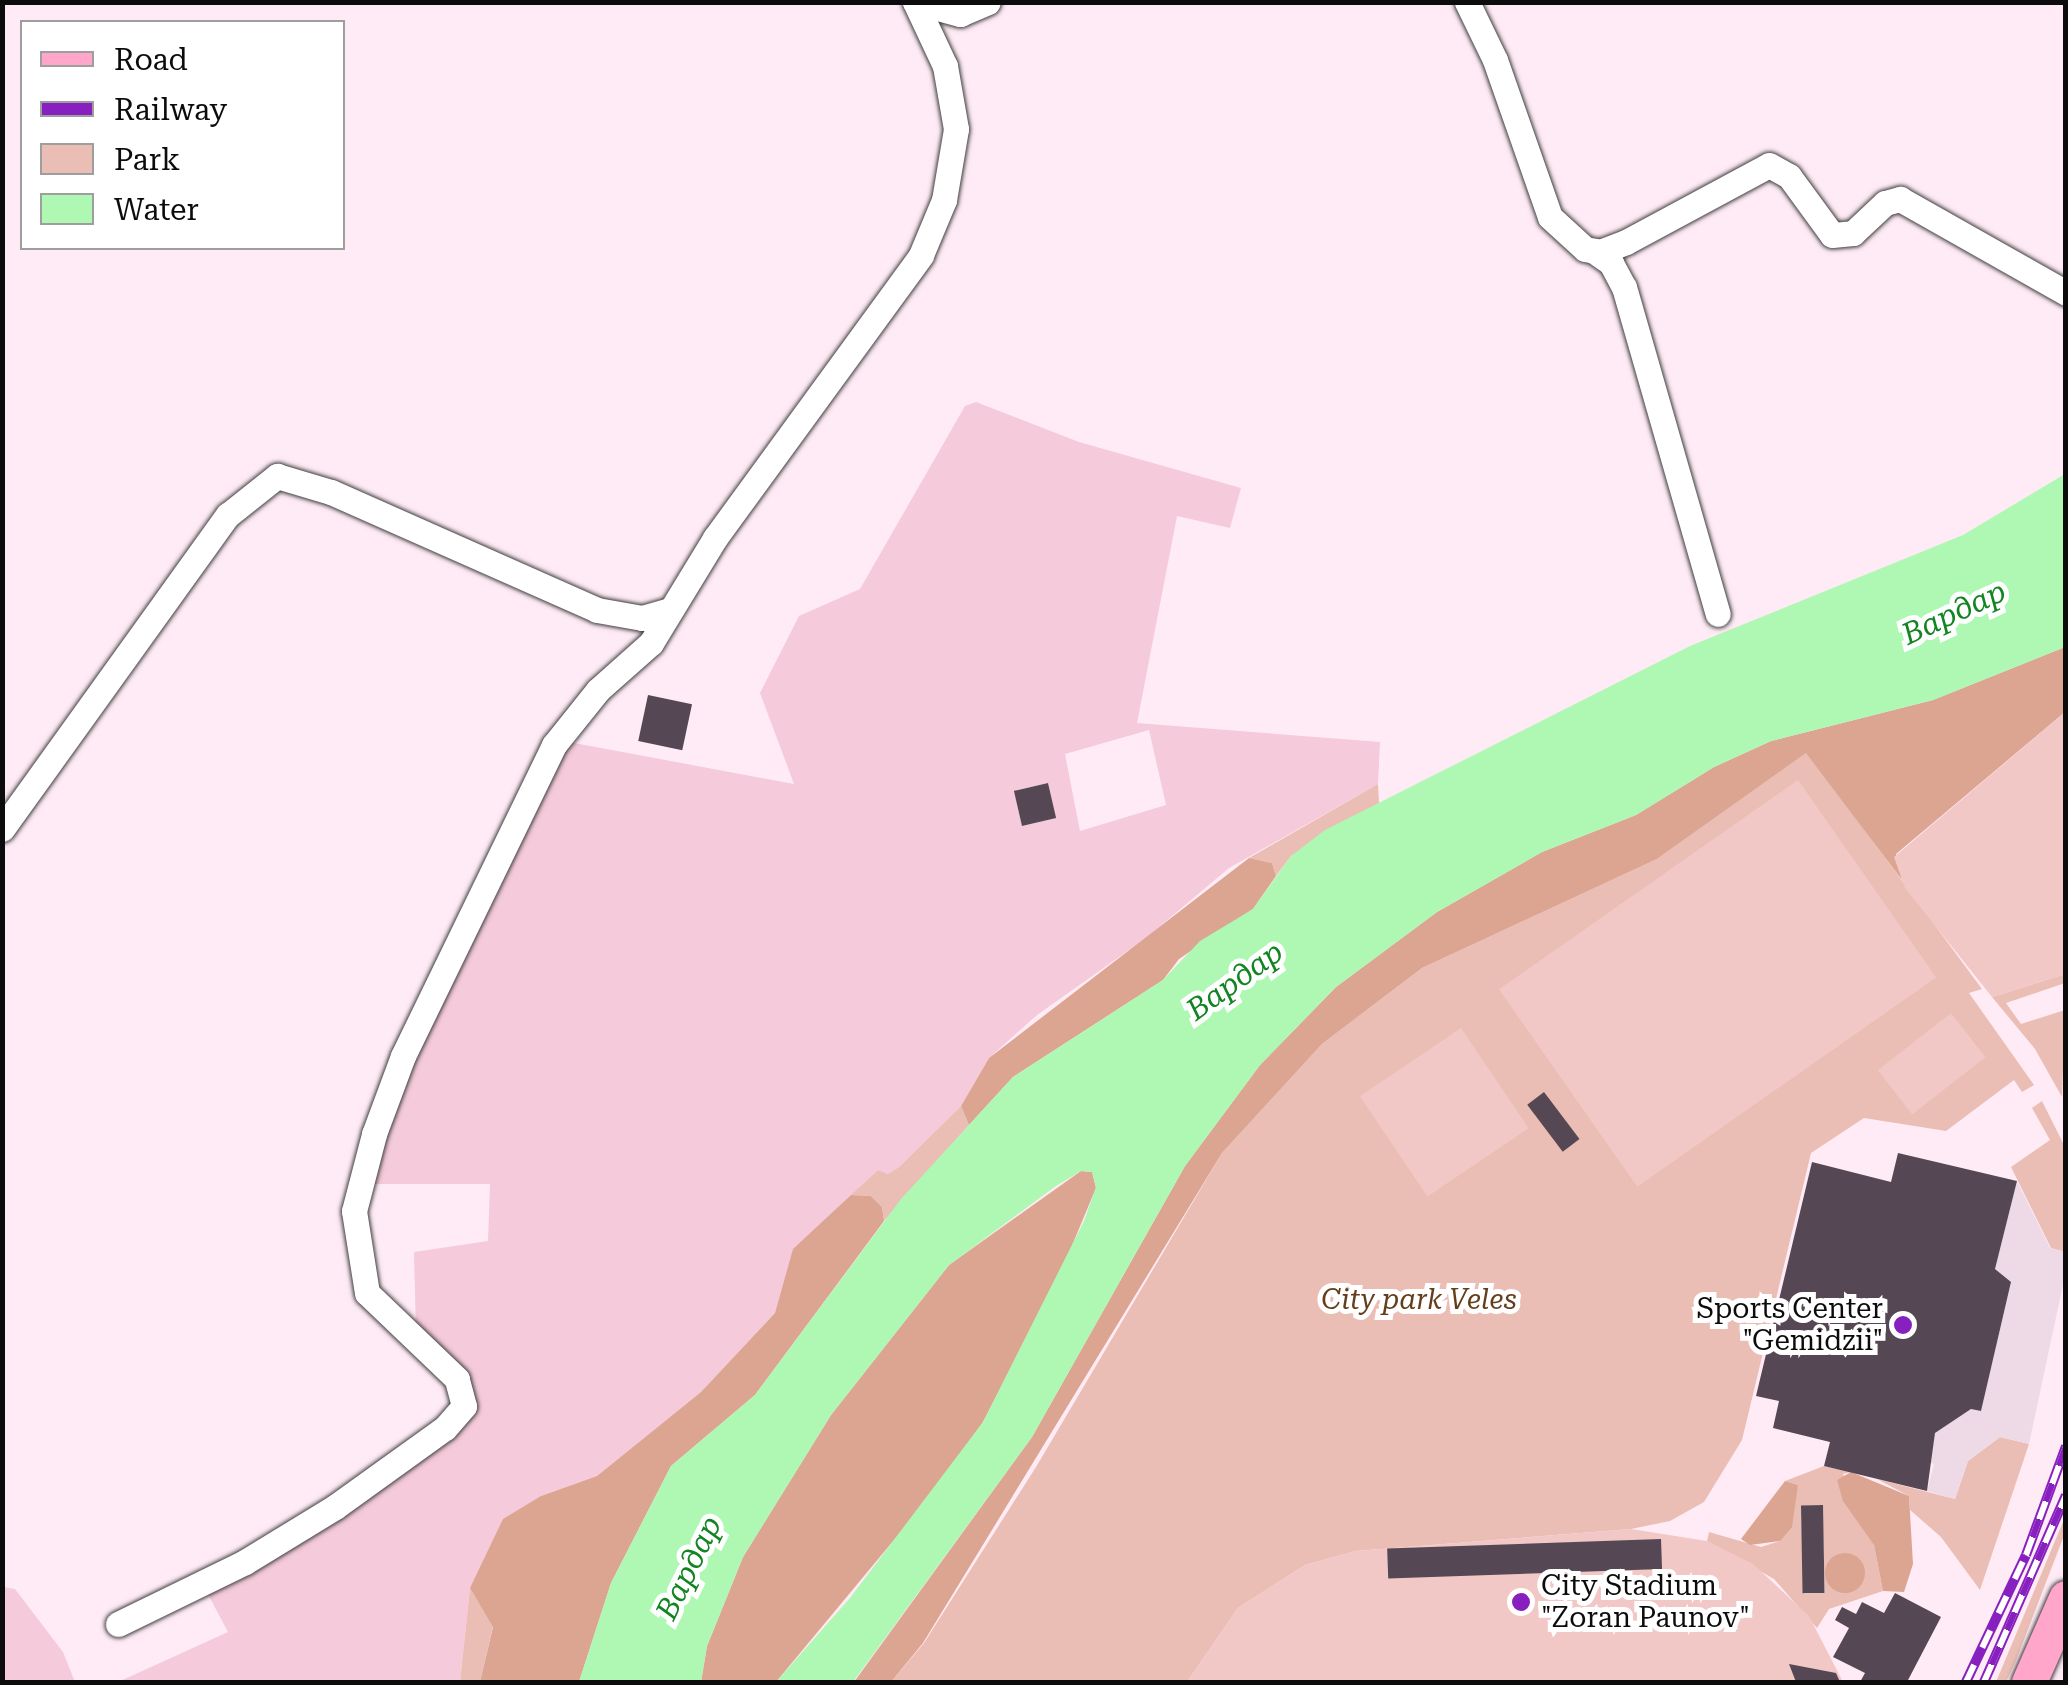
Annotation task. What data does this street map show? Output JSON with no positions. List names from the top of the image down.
{
  "water": ["Вардар"],
  "parks": ["City park Veles"],
  "places": ["Sports Center \"Gemidzii\"", "City Stadium \"Zoran Paunov\""],
  "legend": [
    "Road",
    "Railway",
    "Park",
    "Water"
  ]
}
